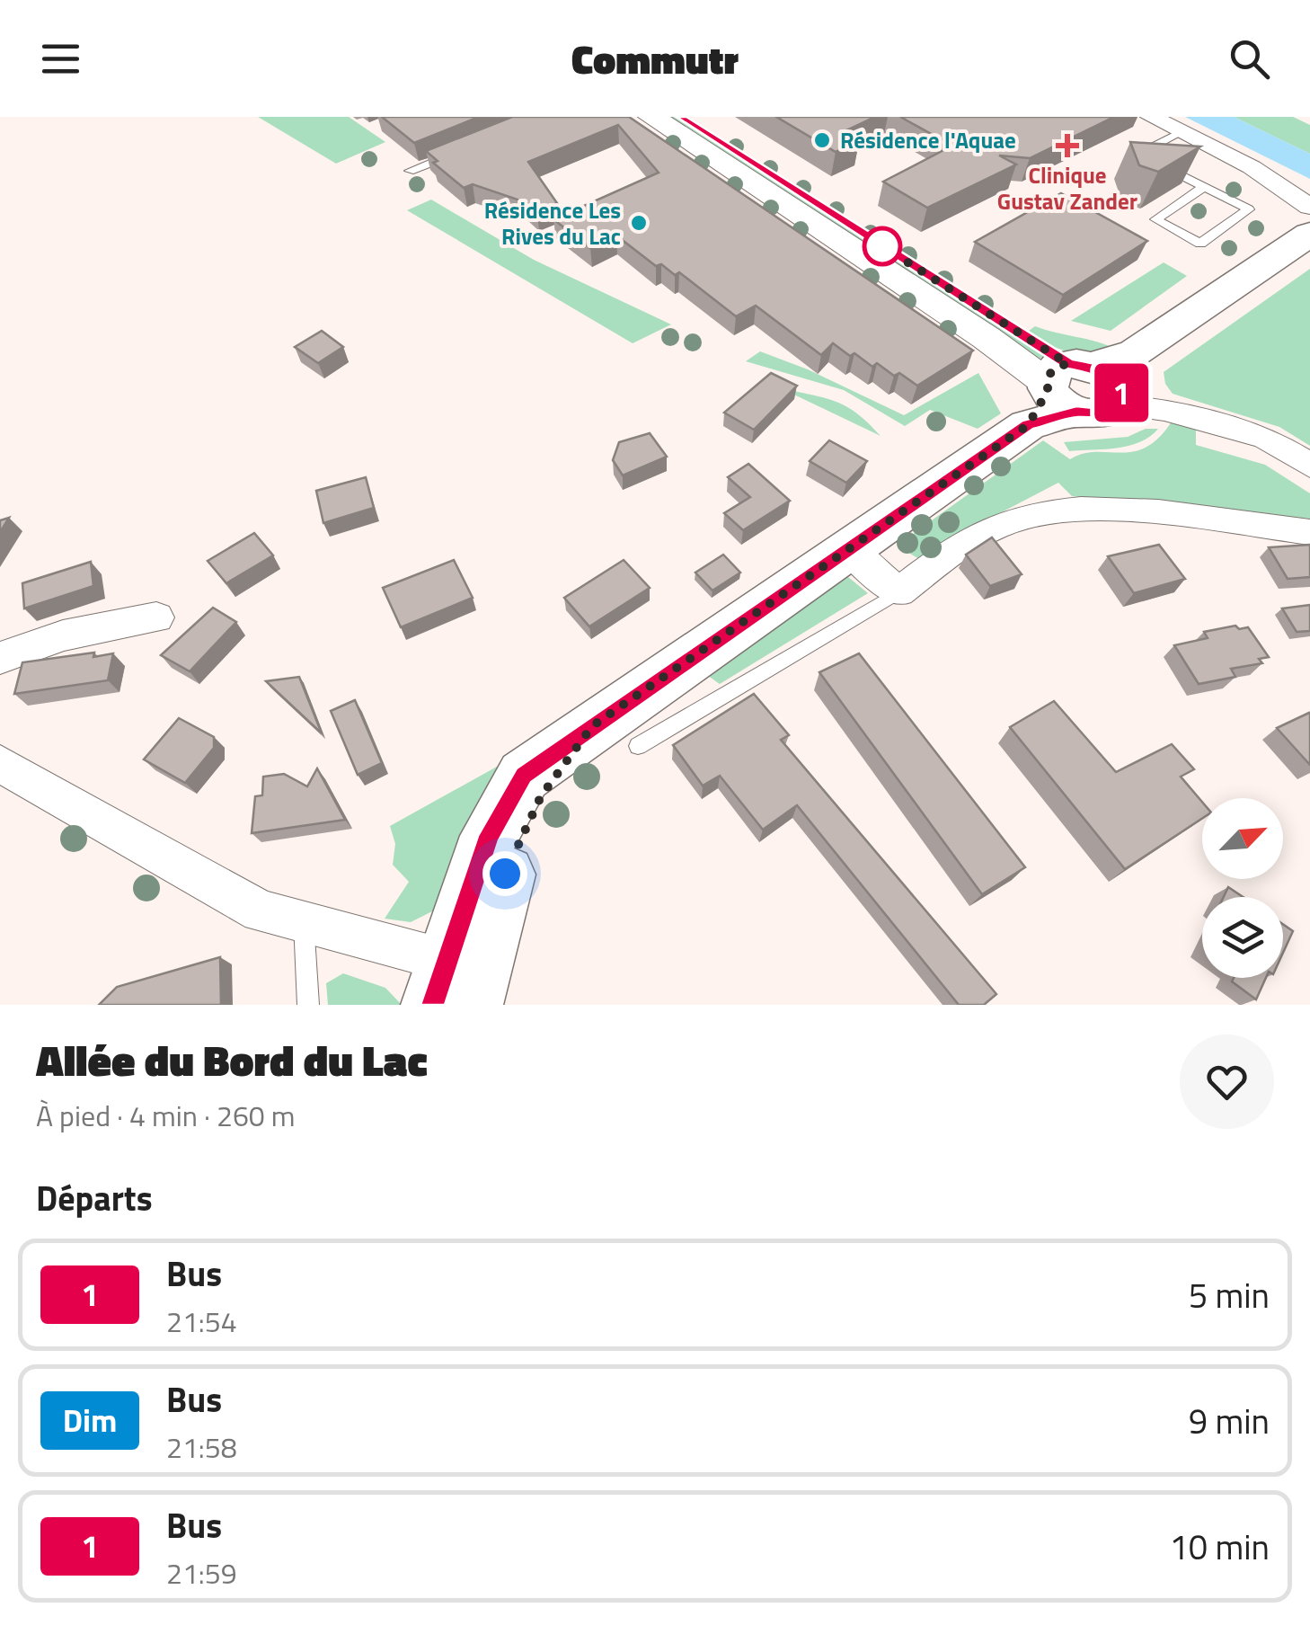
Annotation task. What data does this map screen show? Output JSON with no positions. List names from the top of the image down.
{
  "places": {
    "other": ["Résidence l'Aquae", "Résidence Les Rives du Lac"],
    "health": ["Clinique Gustav Zander"]
  },
  "lines": ["bus line 1"],
  "north": "top right",
  "page": {
    "header": "Commutr",
    "on_map": "1",
    "heading": [
      ["Allée du Bord du Lac", "À pied · 4 min · 260 m"],
      "Départs"
    ],
    "list": [
      {
        "mark": "1",
        "name": "Bus",
        "note": "21:54",
        "value": "5 min"
      },
      {
        "mark": "Dim",
        "name": "Bus",
        "note": "21:58",
        "value": "9 min"
      },
      {
        "mark": "1",
        "name": "Bus",
        "note": "21:59",
        "value": "10 min"
      }
    ]
  }
}
